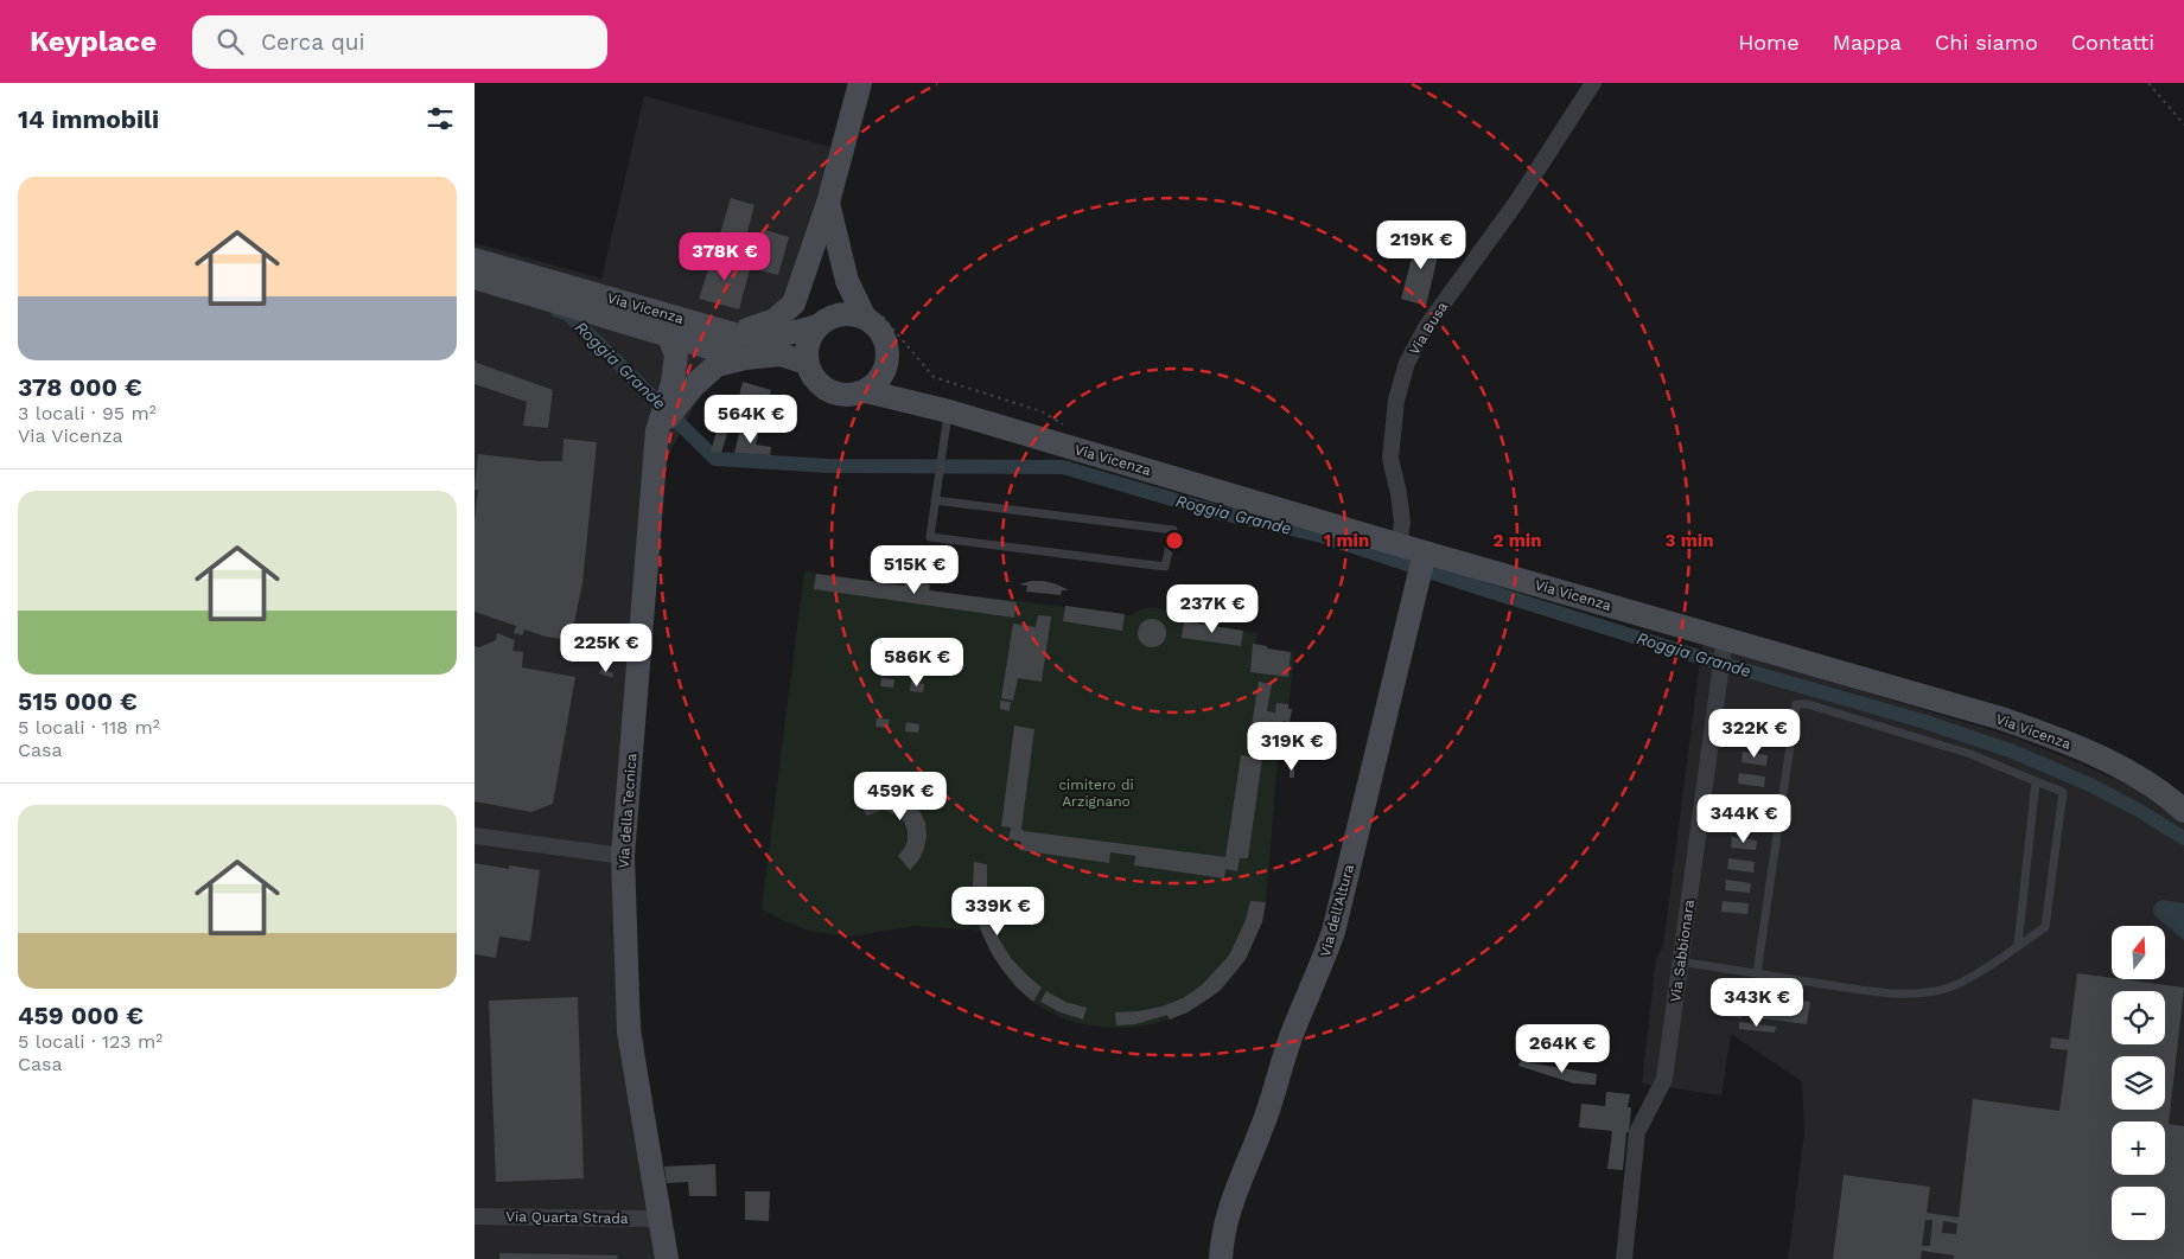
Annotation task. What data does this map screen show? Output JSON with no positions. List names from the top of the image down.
{
  "streets": {
    "main road": ["Via Vicenza", "Via della Tecnica", "Via dell'Altura"],
    "street": ["Via Busa", "Via Sabbionara", "Via Quarta Strada"]
  },
  "crossings": [
    ["Via Vicenza", "Via Busa"],
    ["Via Vicenza", "Via della Tecnica"],
    ["Via Vicenza", "Via dell'Altura"],
    ["Via Vicenza", "Via Sabbionara"],
    ["Via della Tecnica", "Via Quarta Strada"]
  ],
  "water": ["Roggia Grande"],
  "parks": ["cimitero di Arzignano"],
  "north": "top",
  "page": {
    "header": "Keyplace",
    "search": "Cerca qui",
    "nav": [
      "Home",
      "Mappa",
      "Chi siamo",
      "Contatti"
    ],
    "heading": "14 immobili",
    "list": [
      {
        "name": "378 000 €",
        "note": "3 locali · 95 m² · Via Vicenza"
      },
      {
        "name": "515 000 €",
        "note": "5 locali · 118 m² · Casa"
      },
      {
        "name": "459 000 €",
        "note": "5 locali · 123 m² · Casa"
      }
    ],
    "price": [
      "219K €",
      "378K €",
      "564K €",
      "515K €",
      "237K €",
      "225K €",
      "586K €",
      "322K €",
      "319K €",
      "459K €",
      "344K €",
      "339K €",
      "343K €",
      "264K €"
    ],
    "map_buttons": ["+", "−"]
  },
  "rings": ["1 min", "2 min", "3 min"]
}
